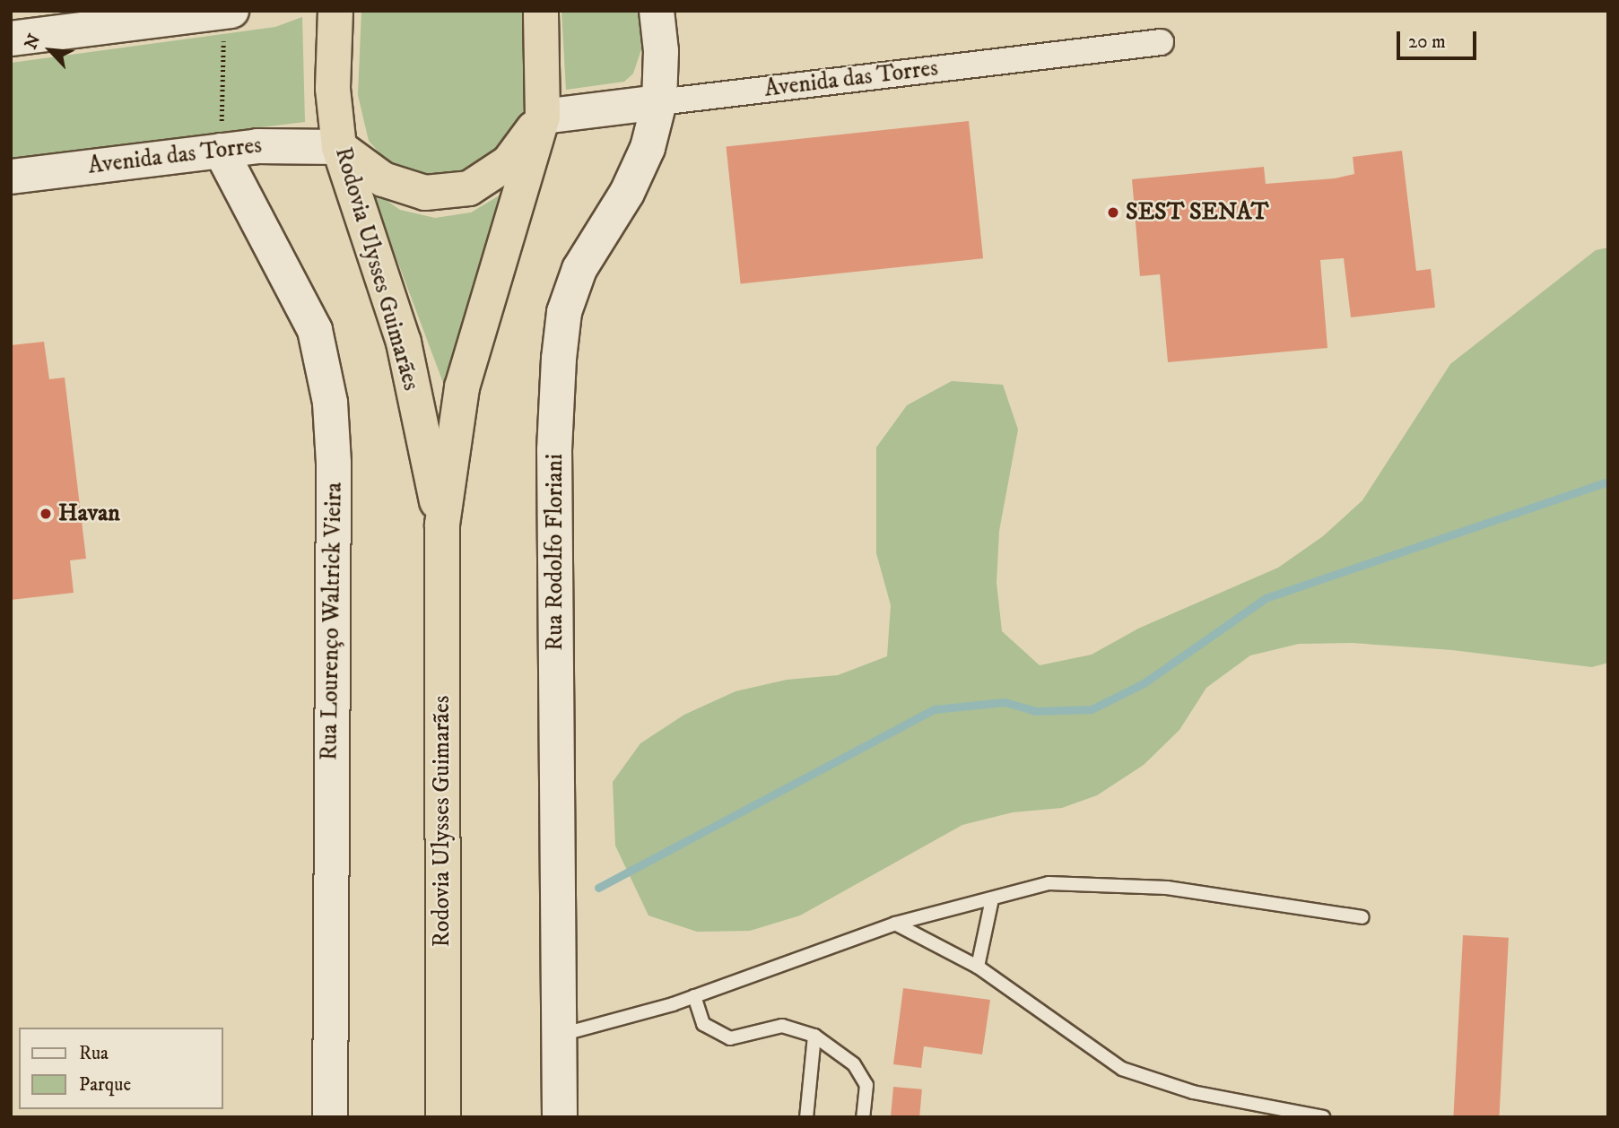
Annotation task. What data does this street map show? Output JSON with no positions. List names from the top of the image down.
{
  "streets": {
    "highway": ["Rodovia Ulysses Guimarães"],
    "main road": ["Avenida das Torres", "Rua Rodolfo Floriani", "Rua Lourenço Waltrick Vieira"]
  },
  "crossings": [
    ["Avenida das Torres", "Rodovia Ulysses Guimarães"],
    ["Avenida das Torres", "Rua Rodolfo Floriani"],
    ["Avenida das Torres", "Rua Lourenço Waltrick Vieira"]
  ],
  "places": ["SEST SENAT", "Havan"],
  "legend": ["Rua", "Parque"],
  "scale_bar": "20 m",
  "north": "top left"
}
